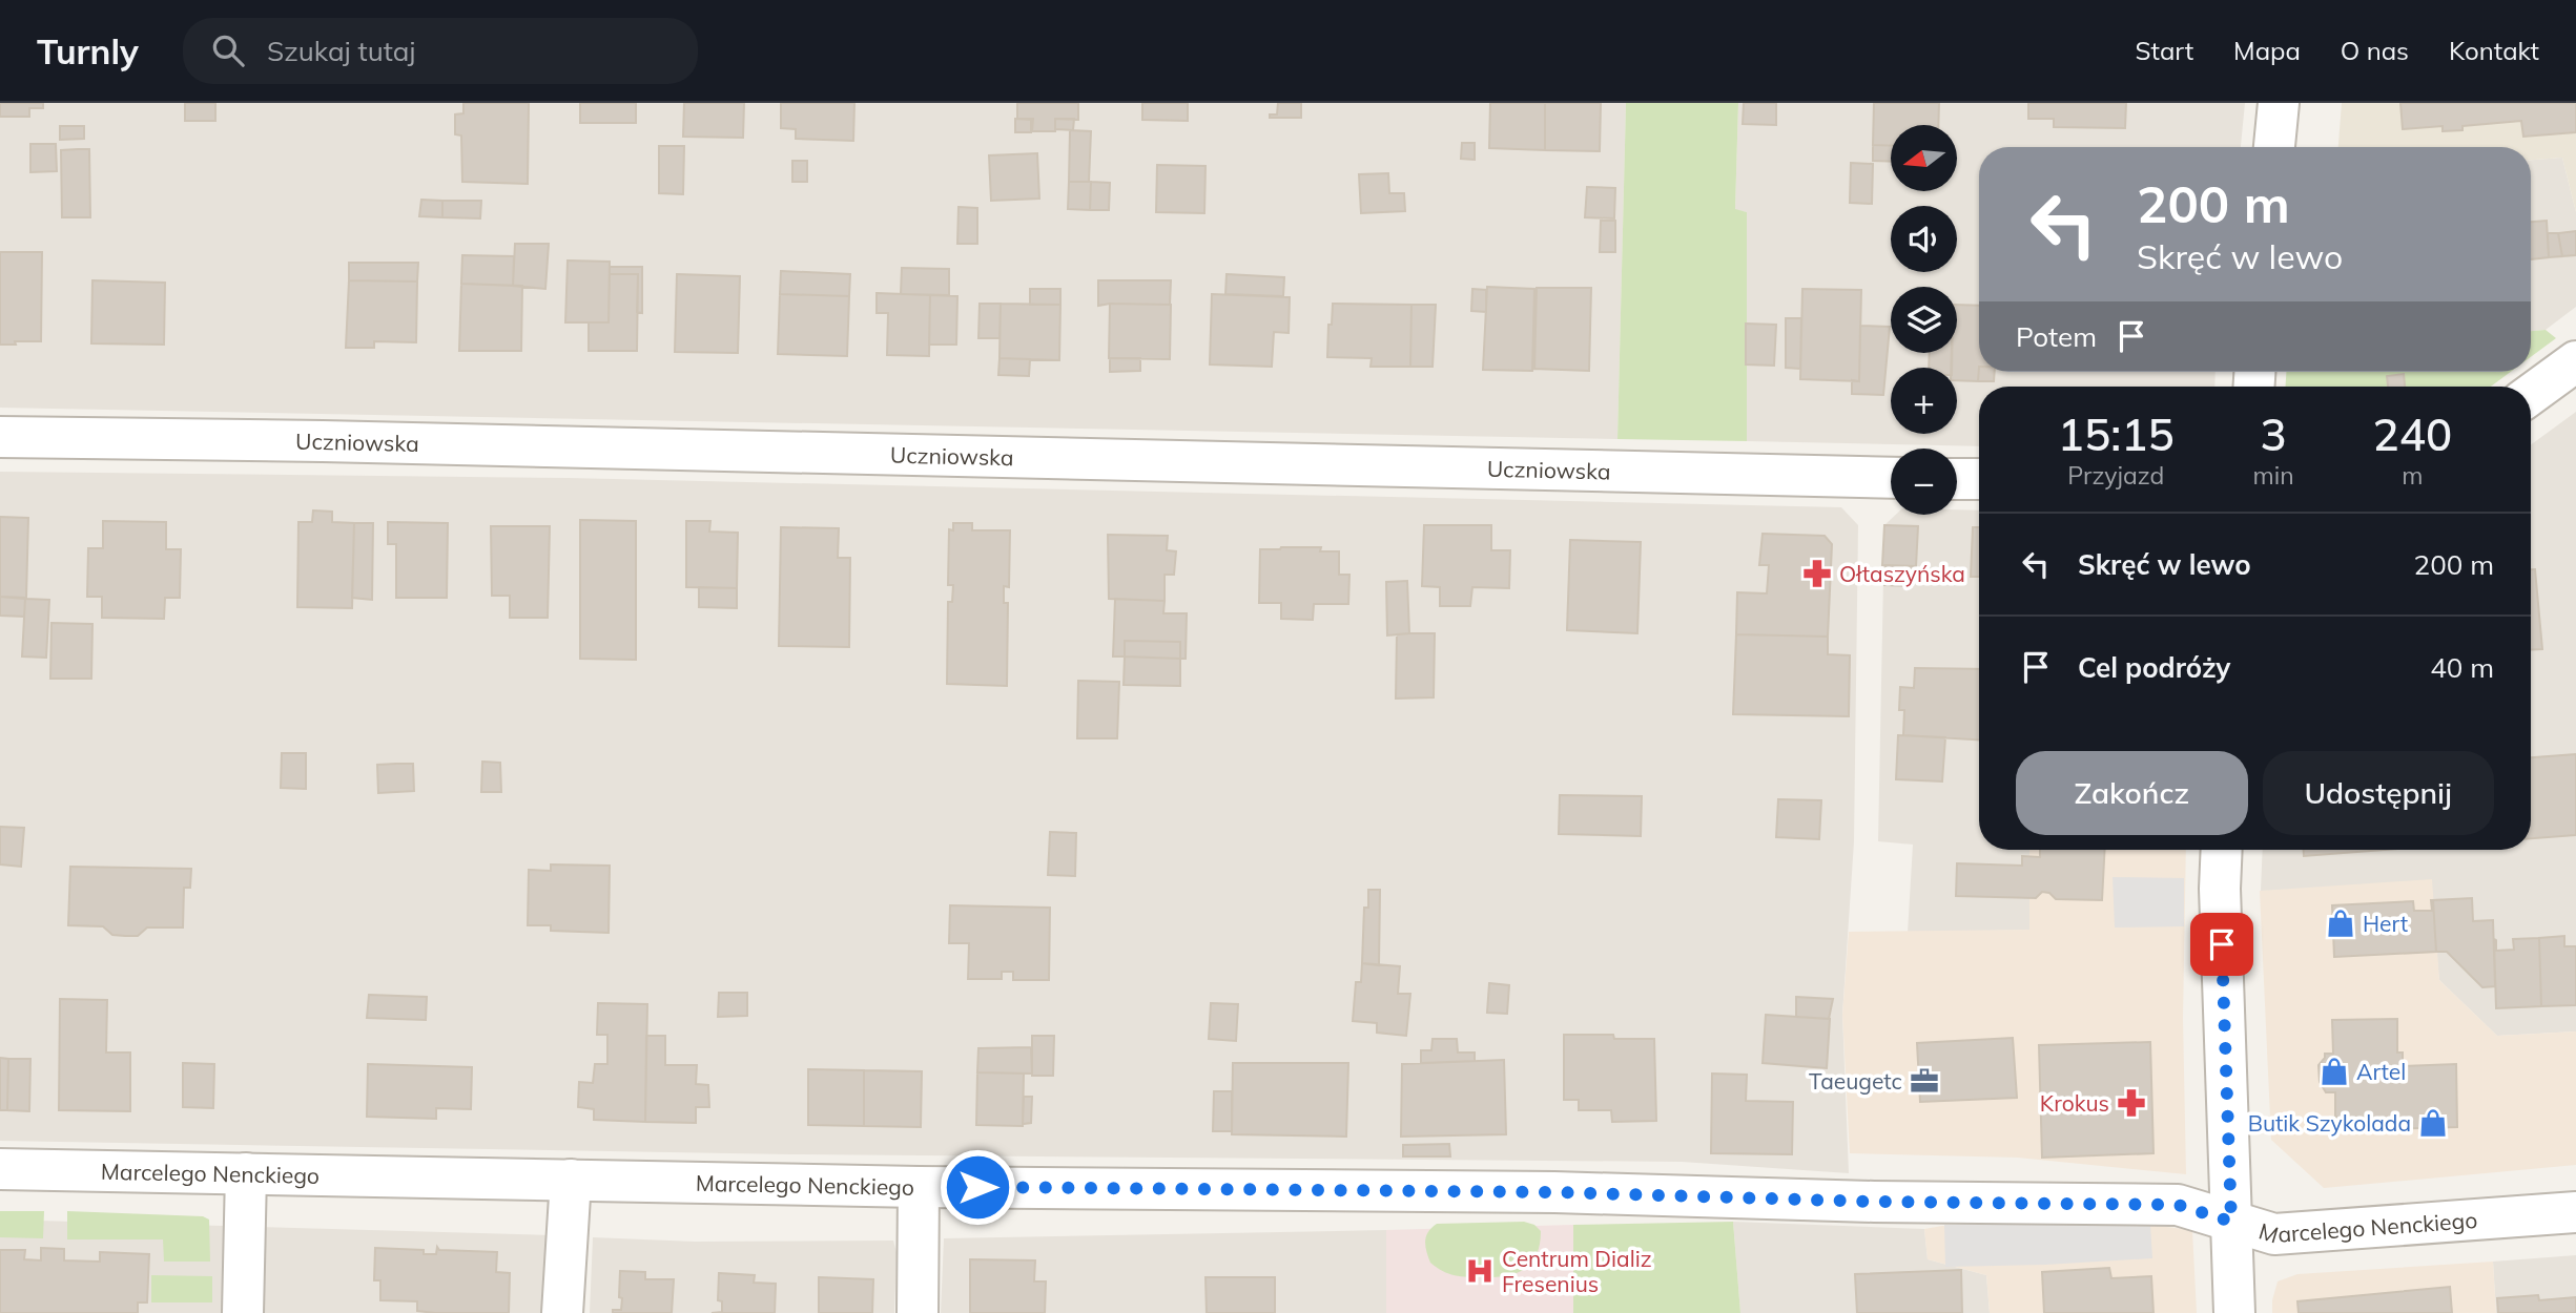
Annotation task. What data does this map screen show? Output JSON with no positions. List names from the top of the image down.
{
  "streets": {
    "street": ["Uczniowska", "Marcelego Nenckiego"]
  },
  "places": {
    "pharmacy": ["Ołtaszyńska", "Krokus"],
    "shop": ["Hert", "Artel", "Butik Szykolada"],
    "office": ["Taeugetc"],
    "hospital": ["Centrum Dializ Fresenius"]
  },
  "north": "left",
  "page": {
    "header": "Turnly",
    "search": "Szukaj tutaj",
    "nav": [
      "Start",
      "Mapa",
      "O nas",
      "Kontakt"
    ],
    "map_buttons": ["+", "−"],
    "turn": ["200 m", "Skręć w lewo"],
    "then": "Potem",
    "eta": [
      "15:15",
      "Przyjazd",
      "3",
      "min",
      "240",
      "m"
    ],
    "list": [
      {
        "name": "Skręć w lewo",
        "value": "200 m"
      },
      {
        "name": "Cel podróży",
        "value": "40 m"
      }
    ],
    "buttons": ["Zakończ", "Udostępnij"]
  }
}
